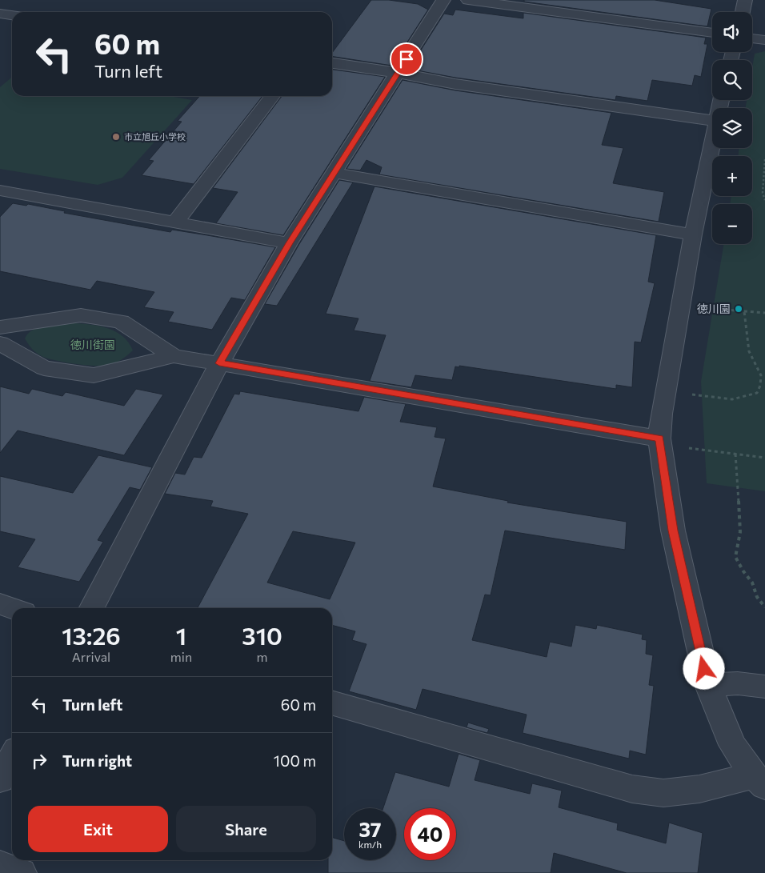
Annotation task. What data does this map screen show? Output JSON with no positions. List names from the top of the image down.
{
  "parks": ["徳川街園"],
  "places": ["市立旭丘小学校", "徳川園"],
  "page": {
    "map_buttons": ["+", "−"],
    "turn": ["60 m", "Turn left"],
    "eta": [
      "13:26",
      "Arrival",
      "1",
      "min",
      "310",
      "m"
    ],
    "list": [
      {
        "name": "Turn left",
        "value": "60 m"
      },
      {
        "name": "Turn right",
        "value": "100 m"
      }
    ],
    "buttons": ["Exit", "Share"],
    "speed": "37 km/h",
    "limit": "40"
  }
}
